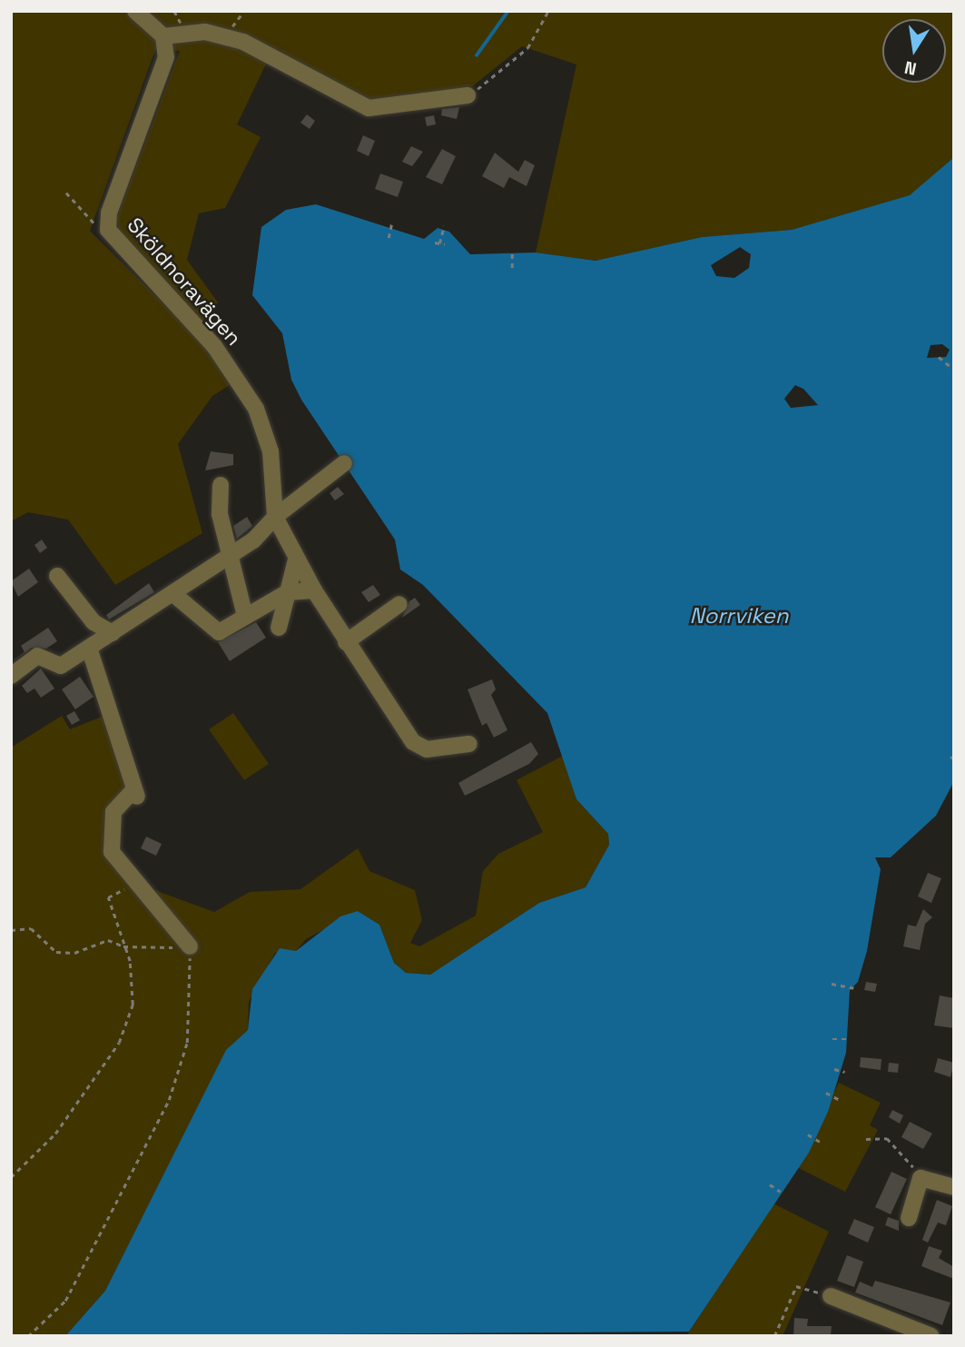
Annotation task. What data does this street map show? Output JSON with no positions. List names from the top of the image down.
{
  "streets": {
    "street": ["Sköldnoravägen"]
  },
  "water": ["Norrviken"],
  "north": "bottom"
}
